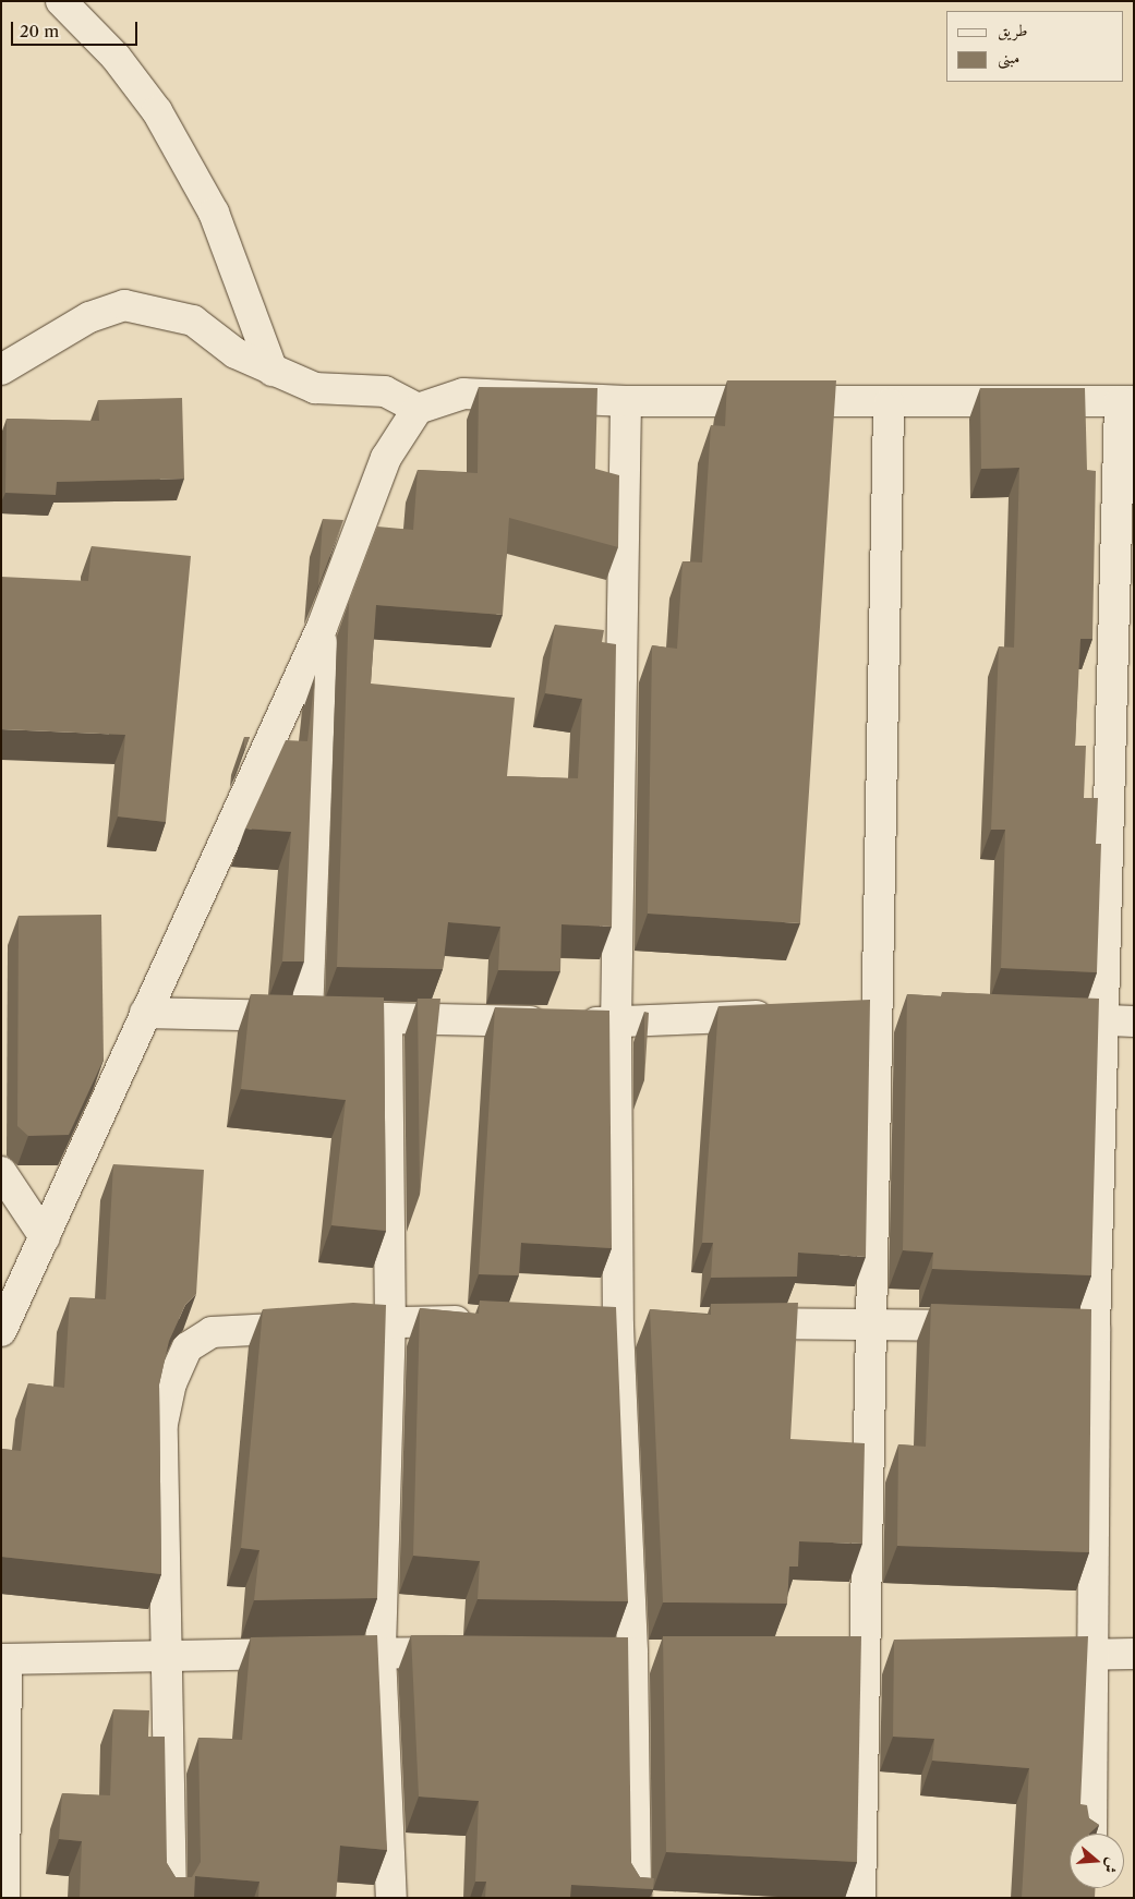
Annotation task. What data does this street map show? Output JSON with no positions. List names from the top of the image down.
{
  "legend": ["طريق", "مبنى"],
  "scale_bar": "20 m",
  "north": "right"
}
